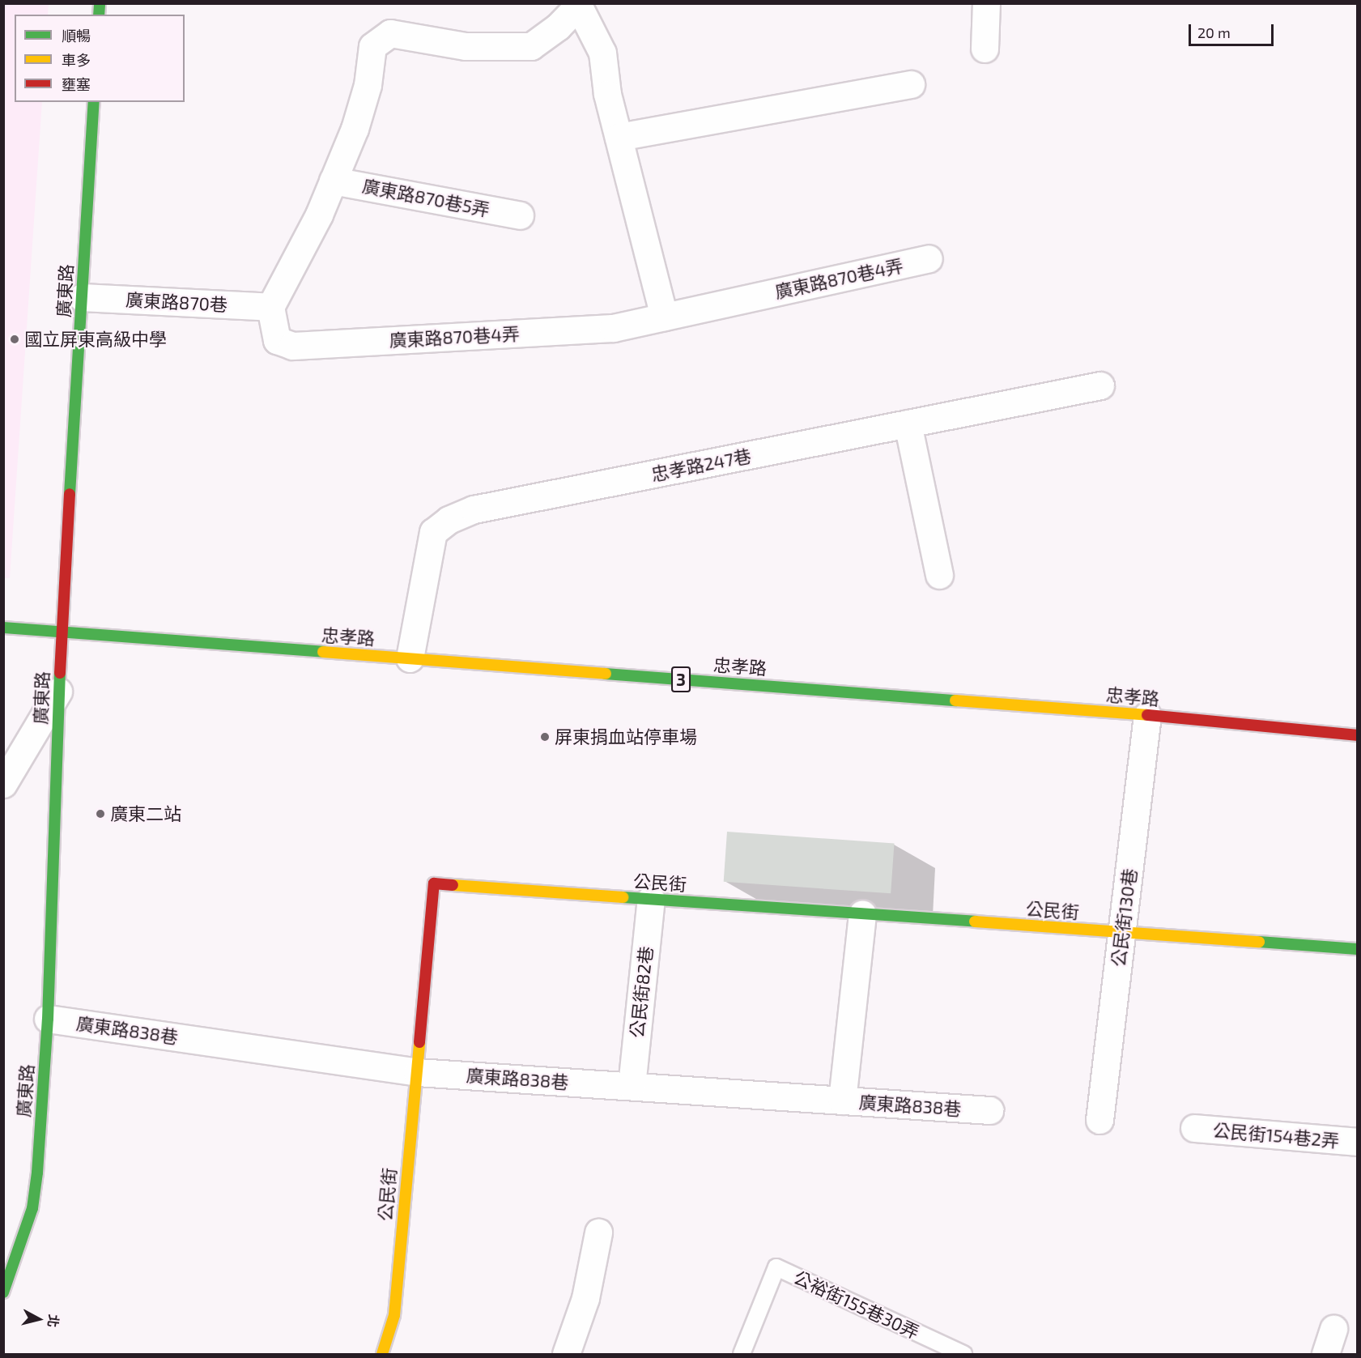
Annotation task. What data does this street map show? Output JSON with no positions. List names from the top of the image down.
{
  "streets": {
    "street": [
      "廣東路870巷5弄",
      "廣東路870巷4弄",
      "廣東路",
      "廣東路870巷",
      "忠孝路247巷",
      "忠孝路",
      "3",
      "公民街",
      "公民街130巷",
      "公民街82巷",
      "廣東路838巷",
      "公民街154巷2弄"
    ],
    "lane": ["公裕街155巷30弄"]
  },
  "crossings": [
    ["廣東路870巷5弄", "廣東路870巷4弄"],
    ["廣東路870巷5弄", "廣東路870巷"],
    ["廣東路870巷4弄", "廣東路870巷"],
    ["廣東路", "廣東路870巷"],
    ["廣東路", "忠孝路"],
    ["廣東路", "廣東路838巷"],
    ["忠孝路247巷", "忠孝路"],
    ["忠孝路", "公民街130巷"],
    ["公民街", "公民街130巷"],
    ["公民街", "公民街82巷"],
    ["公民街", "廣東路838巷"],
    ["公民街82巷", "廣東路838巷"]
  ],
  "places": ["國立屏東高級中學", "屏東捐血站停車場", "廣東二站"],
  "legend": ["順暢", "車多", "壅塞"],
  "scale_bar": "20 m",
  "north": "right"
}
